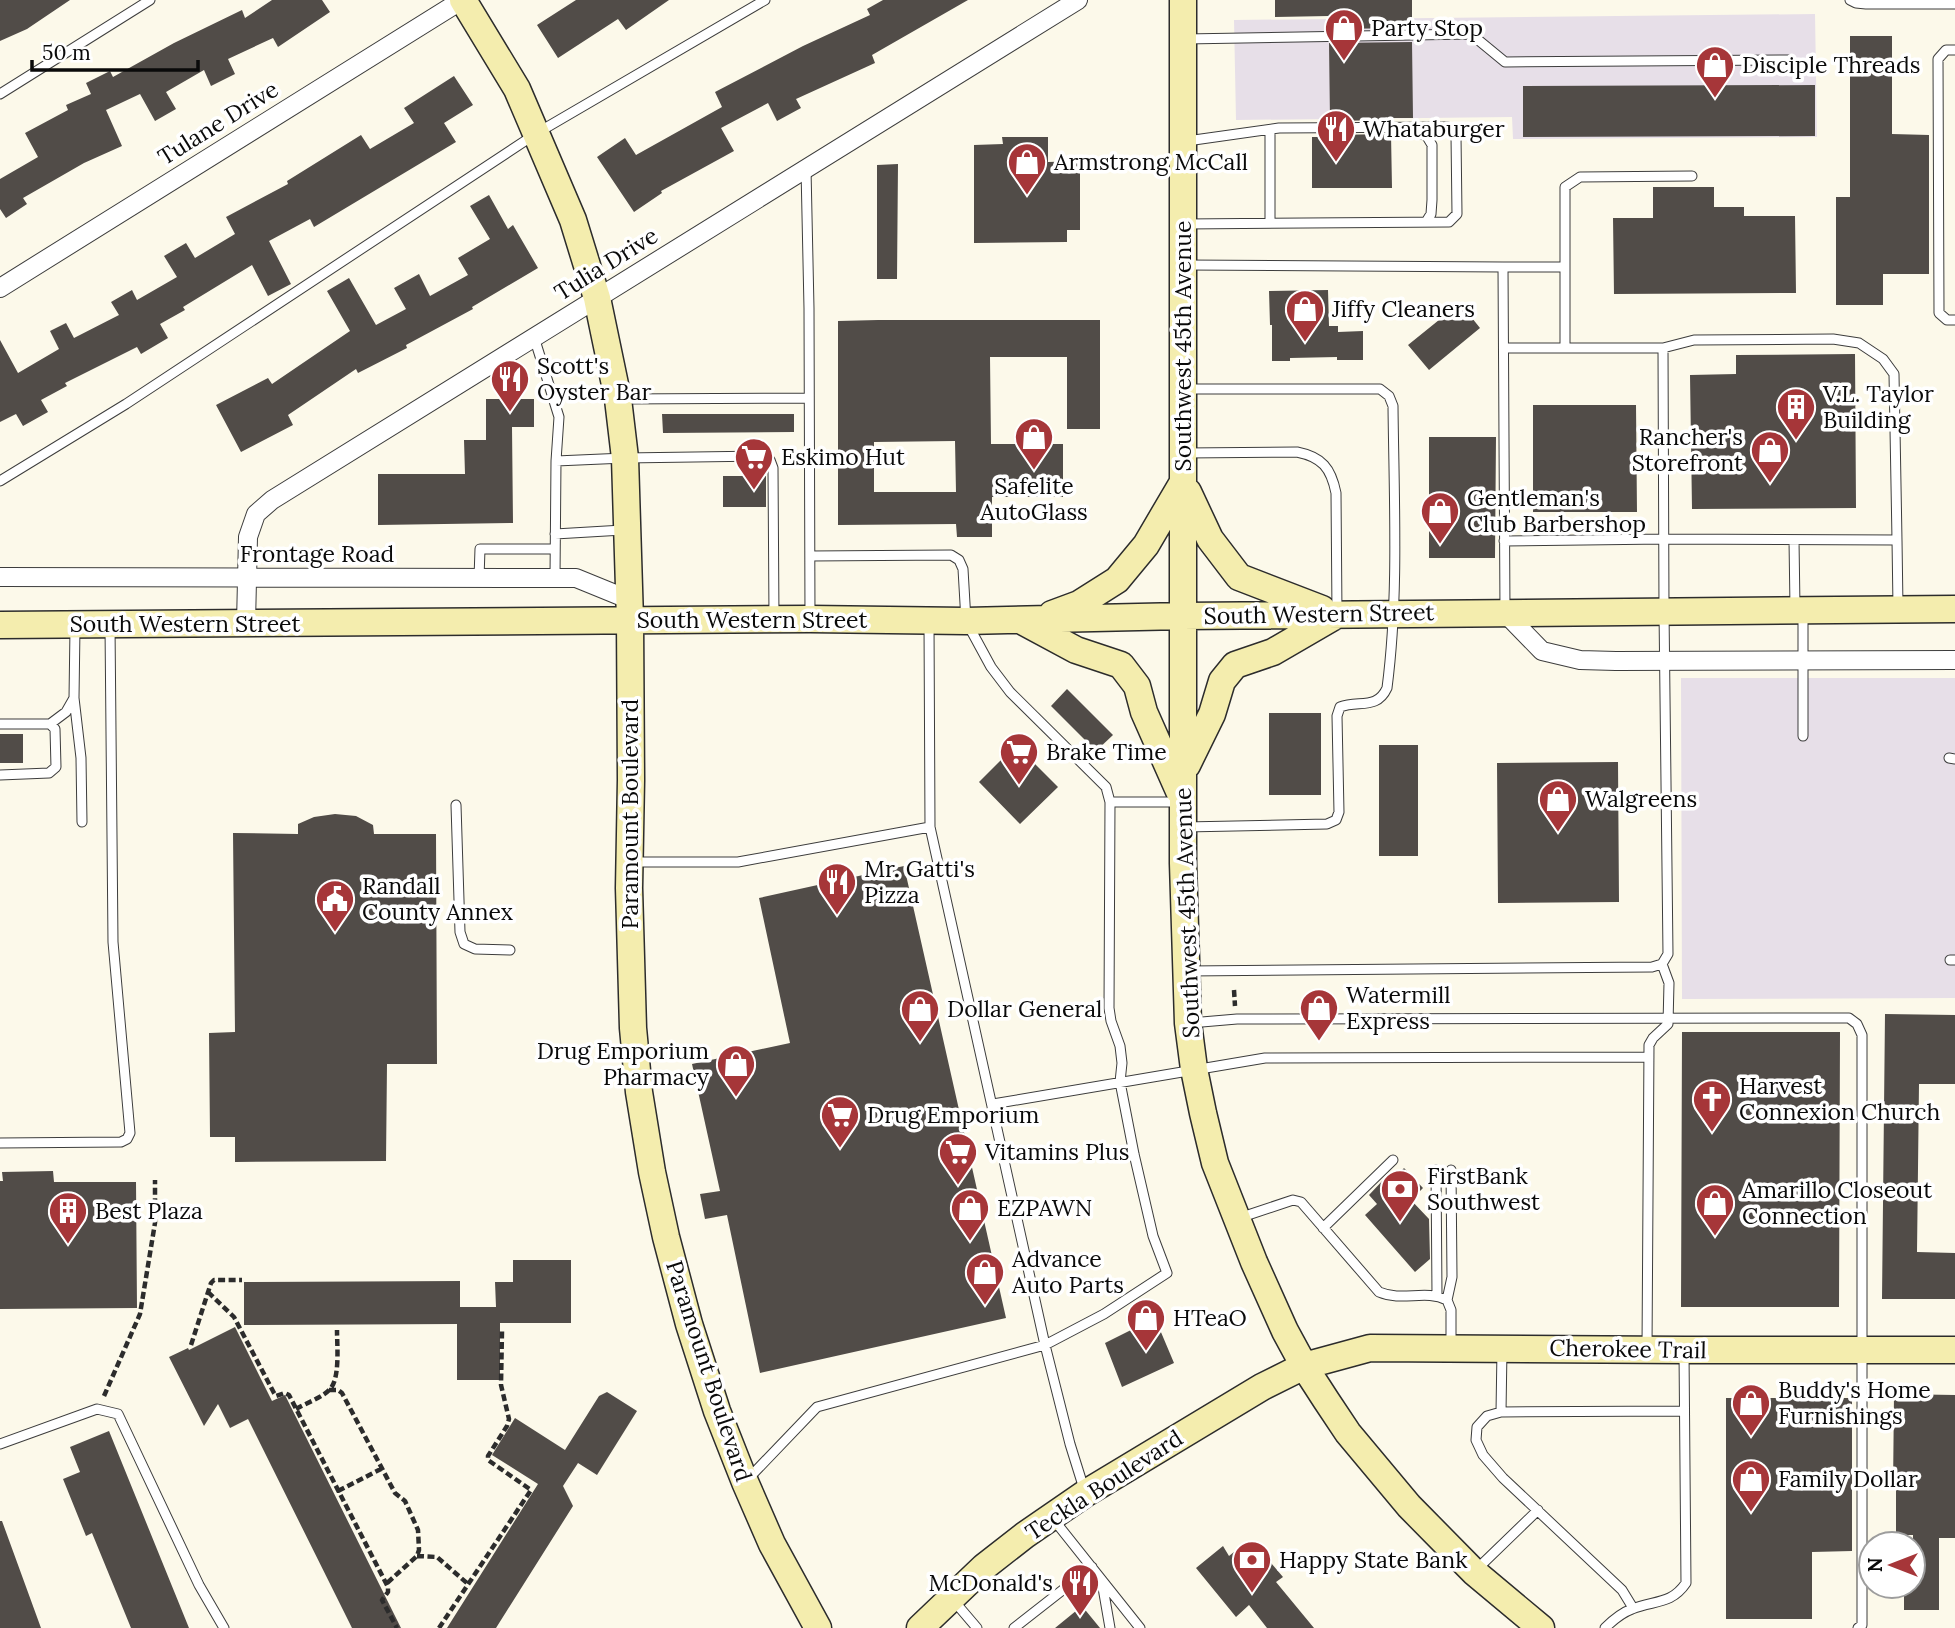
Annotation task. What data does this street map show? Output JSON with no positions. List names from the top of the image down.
{
  "streets": {
    "main road": [
      "Southwest 45th Avenue",
      "South Western Street",
      "Paramount Boulevard",
      "Cherokee Trail",
      "Teckla Boulevard"
    ],
    "street": ["Tulane Drive", "Tulia Drive", "Frontage Road"]
  },
  "crossings": [
    ["Tulane Drive", "Paramount Boulevard"],
    ["Tulia Drive", "Frontage Road"],
    ["Tulia Drive", "South Western Street"],
    ["Tulia Drive", "Paramount Boulevard"],
    ["Southwest 45th Avenue", "South Western Street"],
    ["Southwest 45th Avenue", "Cherokee Trail"],
    ["Southwest 45th Avenue", "Teckla Boulevard"],
    ["Frontage Road", "South Western Street"],
    ["Frontage Road", "Paramount Boulevard"],
    ["South Western Street", "Paramount Boulevard"],
    ["Cherokee Trail", "Teckla Boulevard"]
  ],
  "places": {
    "shop": [
      "Party Stop",
      "Disciple Threads",
      "Armstrong McCall",
      "Jiffy Cleaners",
      "Safelite AutoGlass",
      "Rancher's Storefront",
      "Gentleman's Club Barbershop",
      "Walgreens",
      "Watermill Express",
      "Dollar General",
      "Drug Emporium Pharmacy",
      "Amarillo Closeout Connection",
      "EZPAWN",
      "Advance Auto Parts",
      "HTeaO",
      "Buddy's Home Furnishings",
      "Family Dollar"
    ],
    "restaurant": [
      "Whataburger",
      "Scott's Oyster Bar",
      "Mr. Gatti's Pizza",
      "McDonald's"
    ],
    "building": ["V.L. Taylor Building", "Best Plaza"],
    "supermarket": [
      "Eskimo Hut",
      "Brake Time",
      "Drug Emporium",
      "Vitamins Plus"
    ],
    "public building": ["Randall County Annex"],
    "church": ["Harvest Connexion Church"],
    "bank": ["FirstBank Southwest", "Happy State Bank"]
  },
  "scale_bar": "50 m",
  "north": "left"
}
